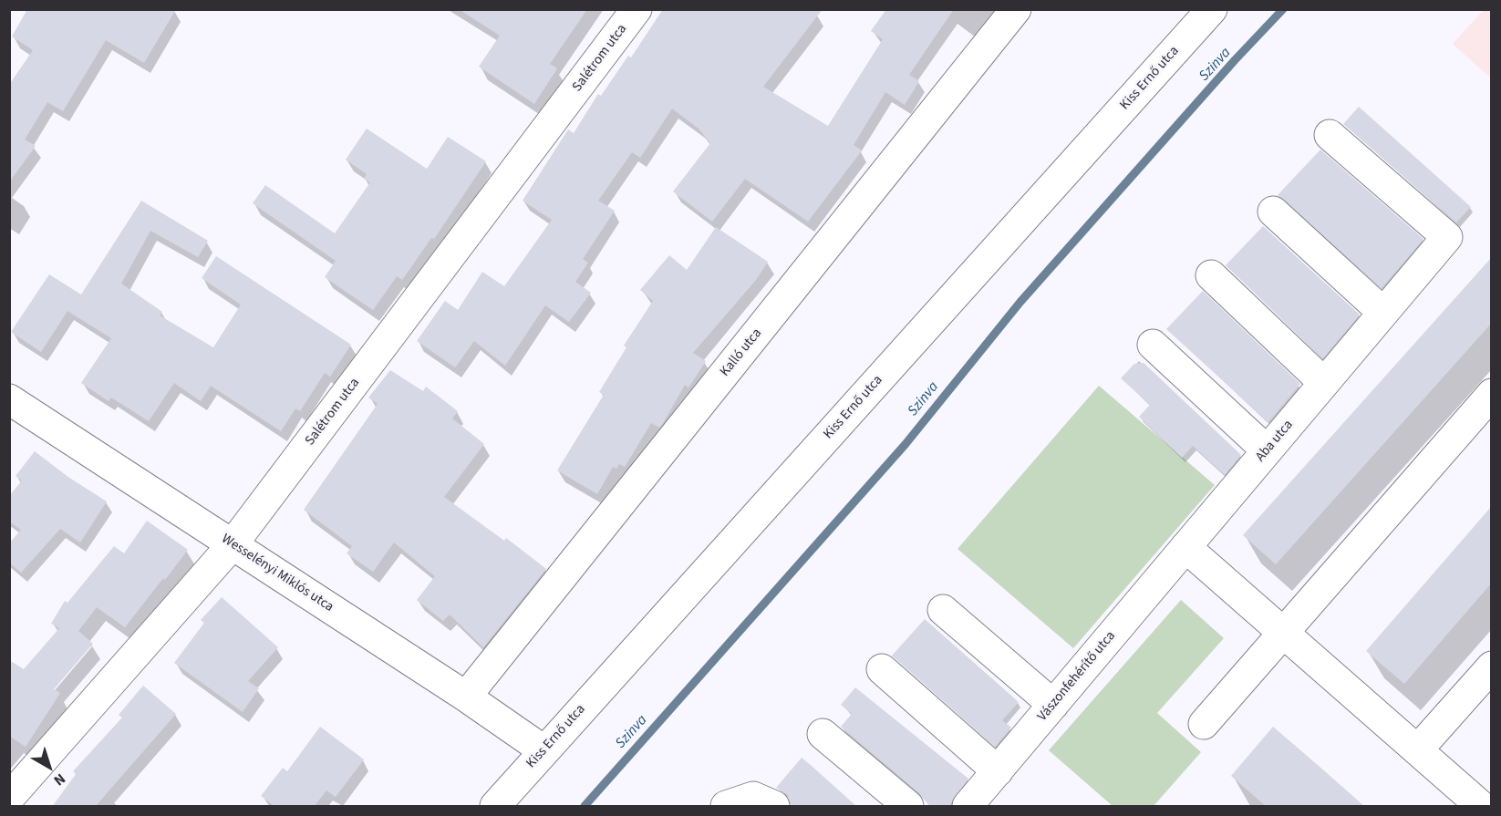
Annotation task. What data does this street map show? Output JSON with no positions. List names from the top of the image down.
{
  "streets": {
    "street": [
      "Salétrom utca",
      "Kiss Ernő utca",
      "Kalló utca",
      "Aba utca",
      "Wesselényi Miklós utca",
      "Vászonfehérítő utca"
    ]
  },
  "crossings": [
    ["Salétrom utca", "Wesselényi Miklós utca"],
    ["Kiss Ernő utca", "Wesselényi Miklós utca"],
    ["Kalló utca", "Wesselényi Miklós utca"],
    ["Aba utca", "Vászonfehérítő utca"]
  ],
  "water": ["Szinva"],
  "north": "bottom right"
}
